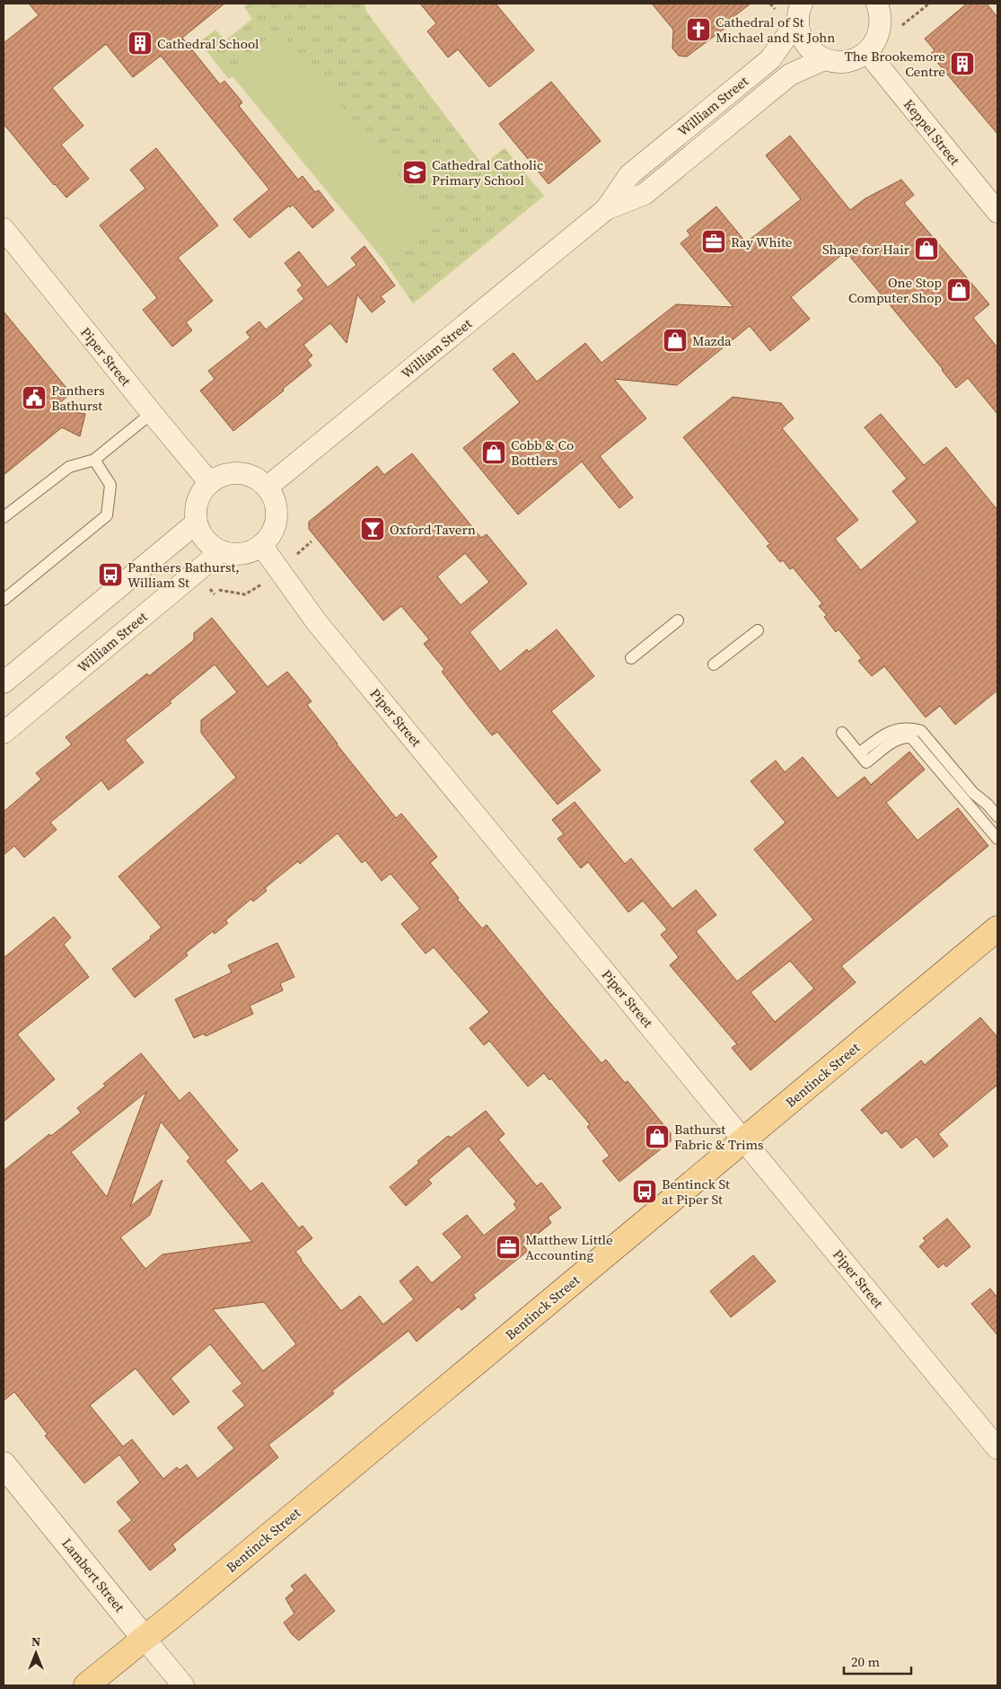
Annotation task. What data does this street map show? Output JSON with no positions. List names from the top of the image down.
{
  "streets": {
    "main road": ["Bentinck Street", "Lambert Street"],
    "street": ["William Street", "Keppel Street", "Piper Street"]
  },
  "crossings": [
    ["William Street", "Keppel Street"],
    ["William Street", "Piper Street"],
    ["Piper Street", "Bentinck Street"],
    ["Bentinck Street", "Lambert Street"]
  ],
  "places": {
    "church": ["Cathedral of St Michael and St John"],
    "building": ["Cathedral School", "The Brookemore Centre"],
    "school or university": ["Cathedral Catholic Primary School"],
    "office": ["Ray White", "Matthew Little Accounting"],
    "shop": [
      "Shape for Hair",
      "One Stop Computer Shop",
      "Mazda",
      "Cobb & Co Bottlers",
      "Bathurst Fabric & Trims"
    ],
    "public building": ["Panthers Bathurst"],
    "bar": ["Oxford Tavern"],
    "bus stop": ["Panthers Bathurst, William St", "Bentinck St at Piper St"]
  },
  "scale_bar": "20 m",
  "north": "top"
}
